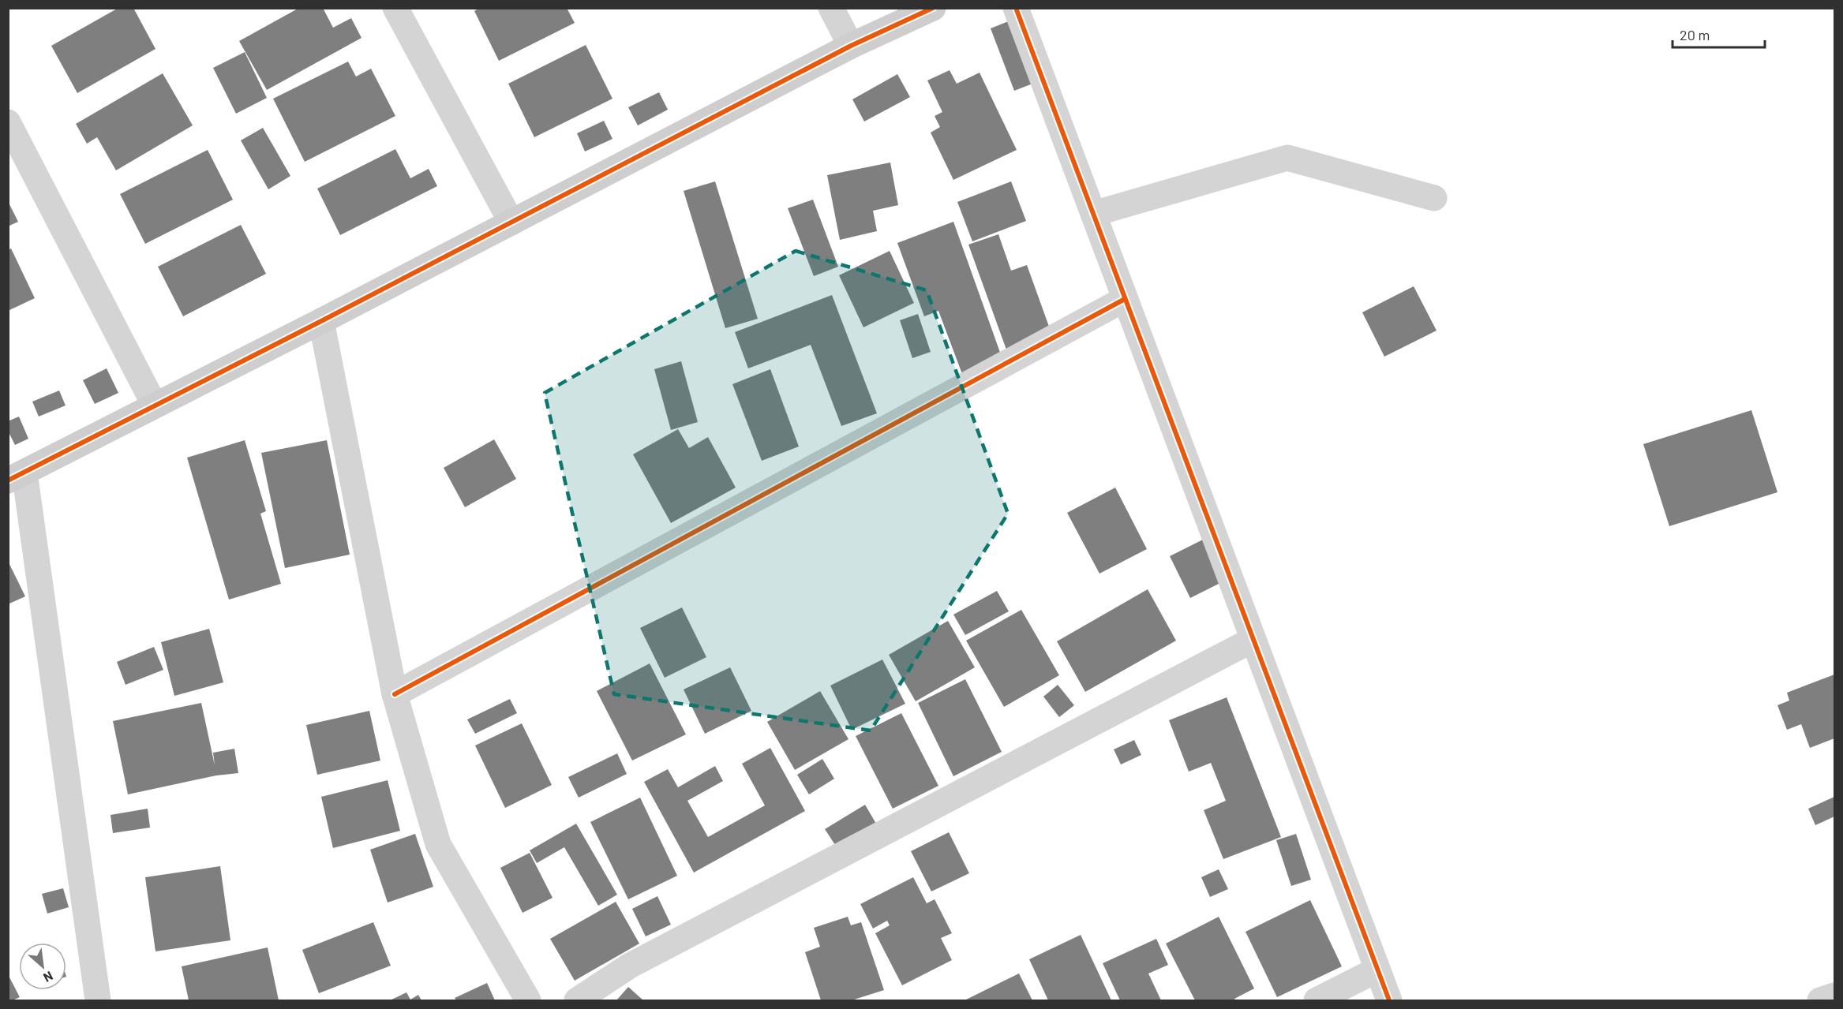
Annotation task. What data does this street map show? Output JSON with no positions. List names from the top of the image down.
{
  "scale_bar": "20 m",
  "north": "bottom right"
}
